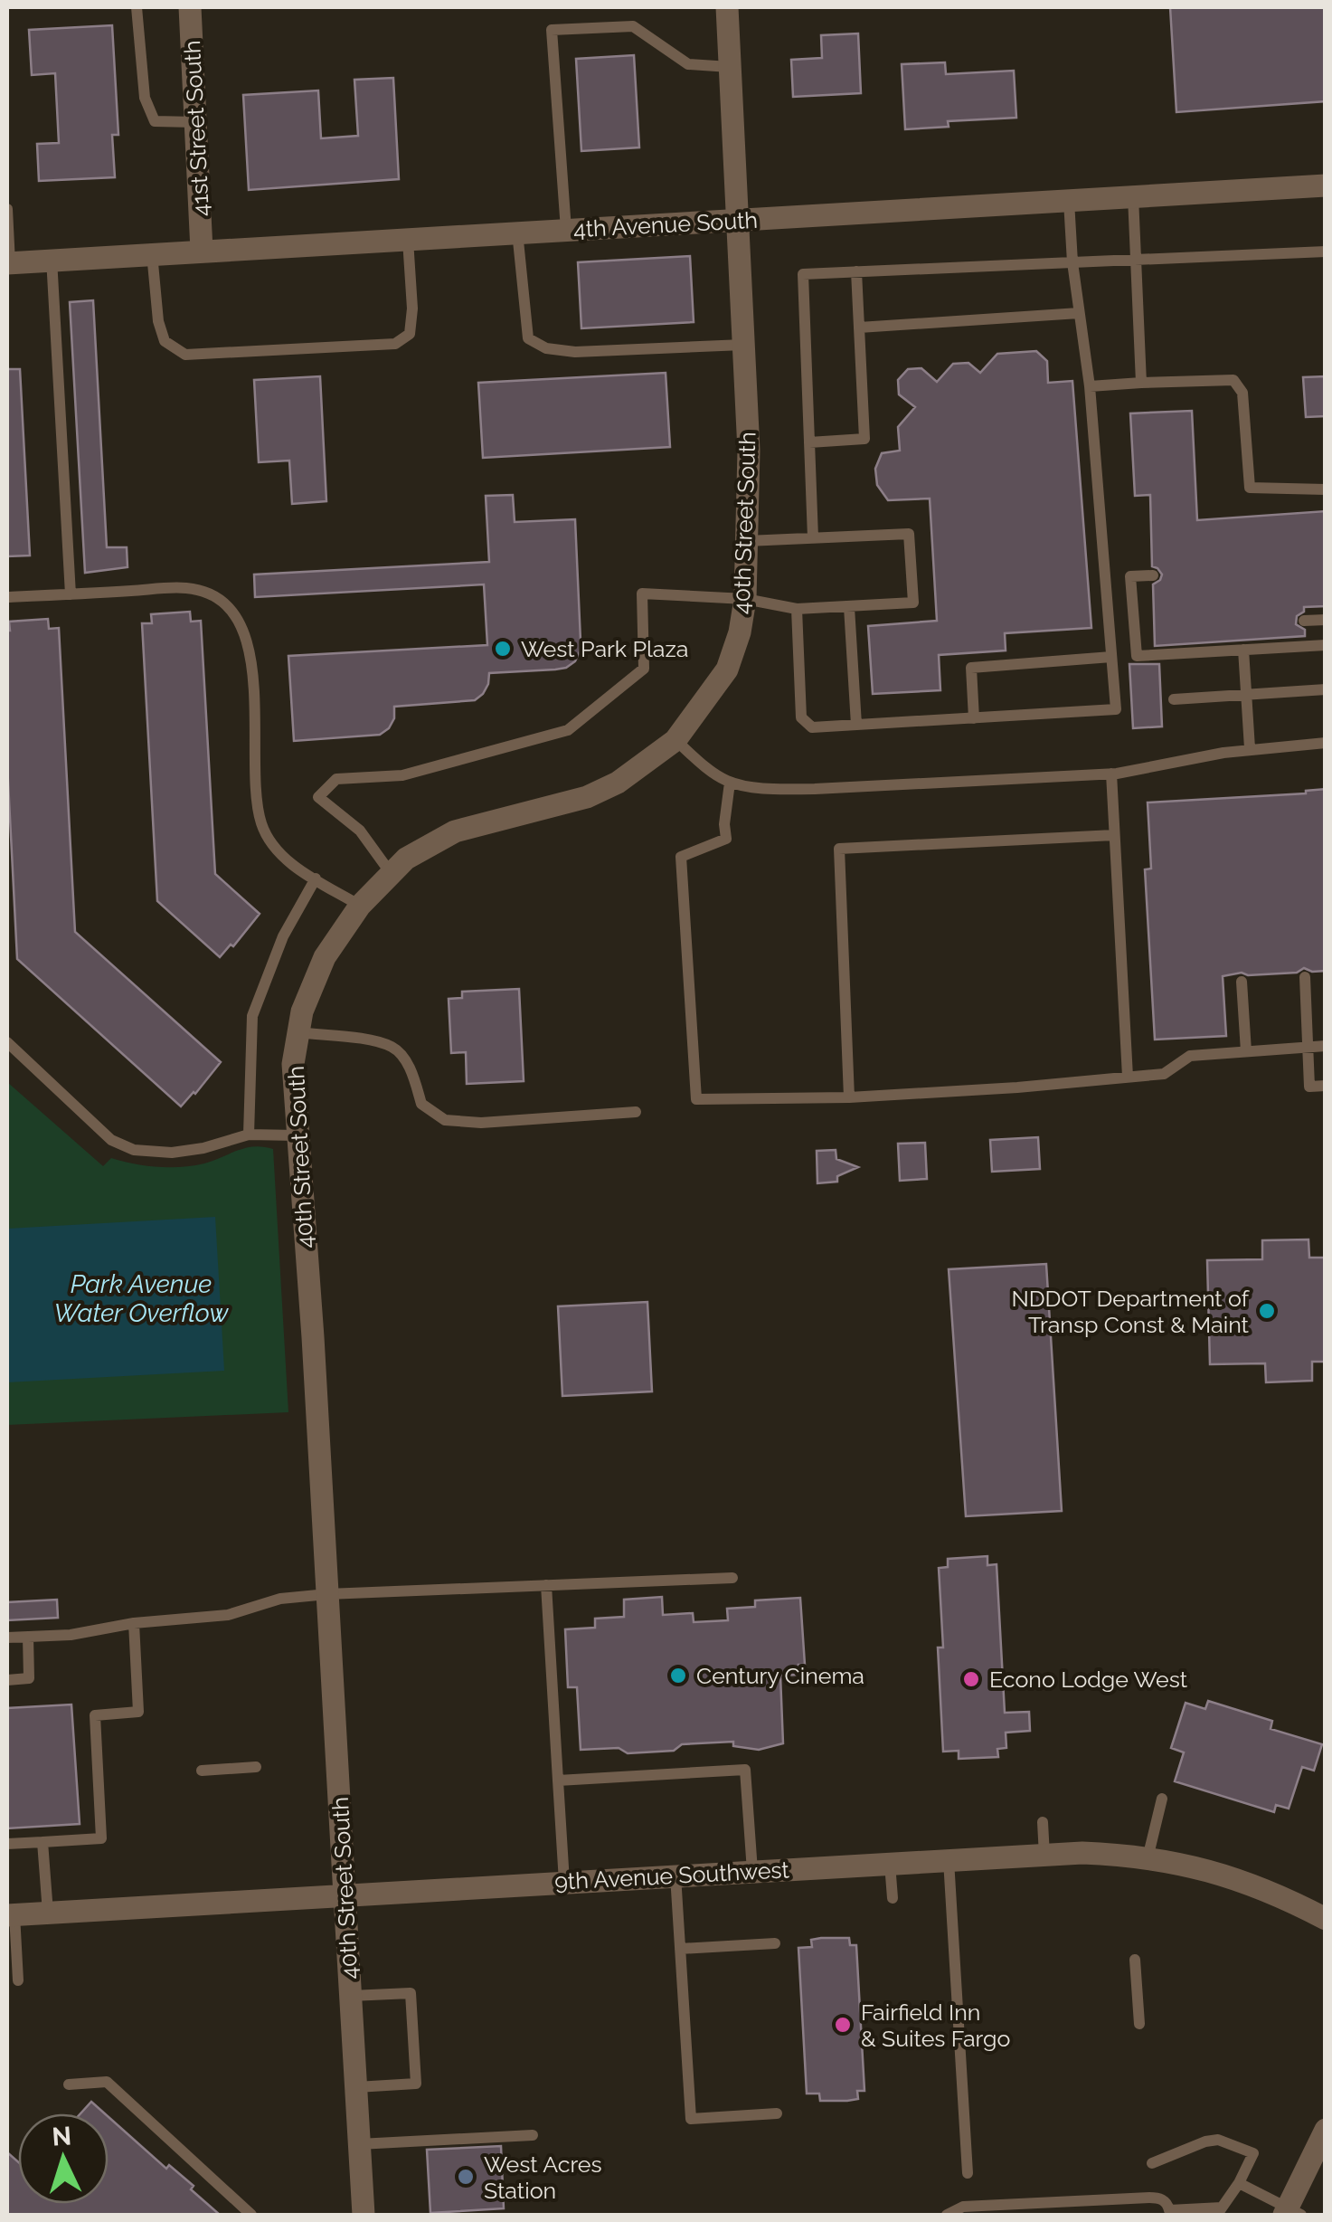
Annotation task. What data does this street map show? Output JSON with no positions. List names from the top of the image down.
{
  "streets": {
    "street": [
      "41st Street South",
      "4th Avenue South",
      "40th Street South",
      "9th Avenue Southwest"
    ]
  },
  "crossings": [
    ["41st Street South", "4th Avenue South"],
    ["4th Avenue South", "40th Street South"],
    ["40th Street South", "9th Avenue Southwest"]
  ],
  "water": ["Park Avenue Water Overflow"],
  "places": [
    "West Park Plaza",
    "NDDOT Department of Transp Const & Maint",
    "Century Cinema",
    "Econo Lodge West",
    "Fairfield Inn & Suites Fargo",
    "West Acres Station"
  ],
  "north": "top"
}
